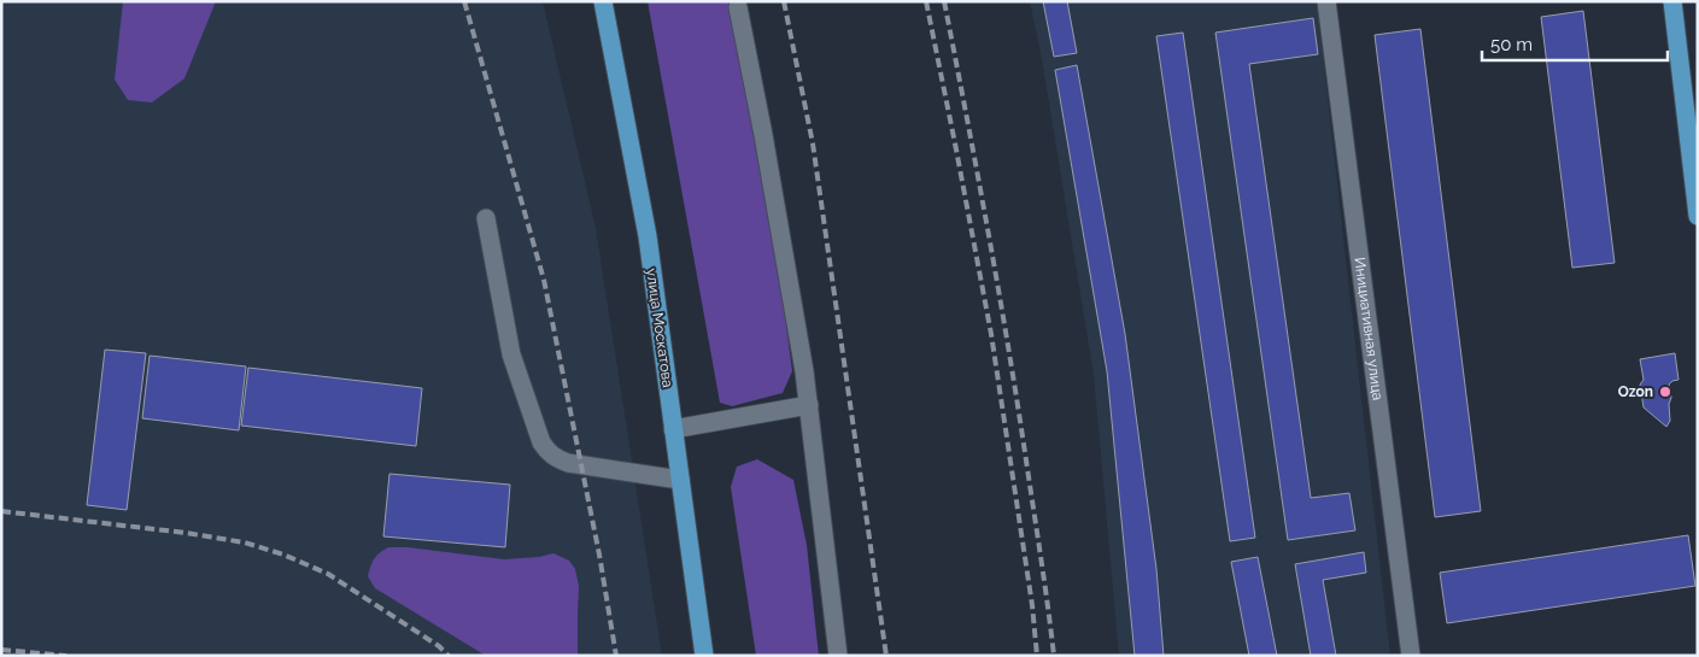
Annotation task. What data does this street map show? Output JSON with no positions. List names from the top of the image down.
{
  "streets": {
    "main road": ["улица Москатова"],
    "lane": ["Инициативная улица"]
  },
  "places": ["Ozon"],
  "scale_bar": "50 m"
}
